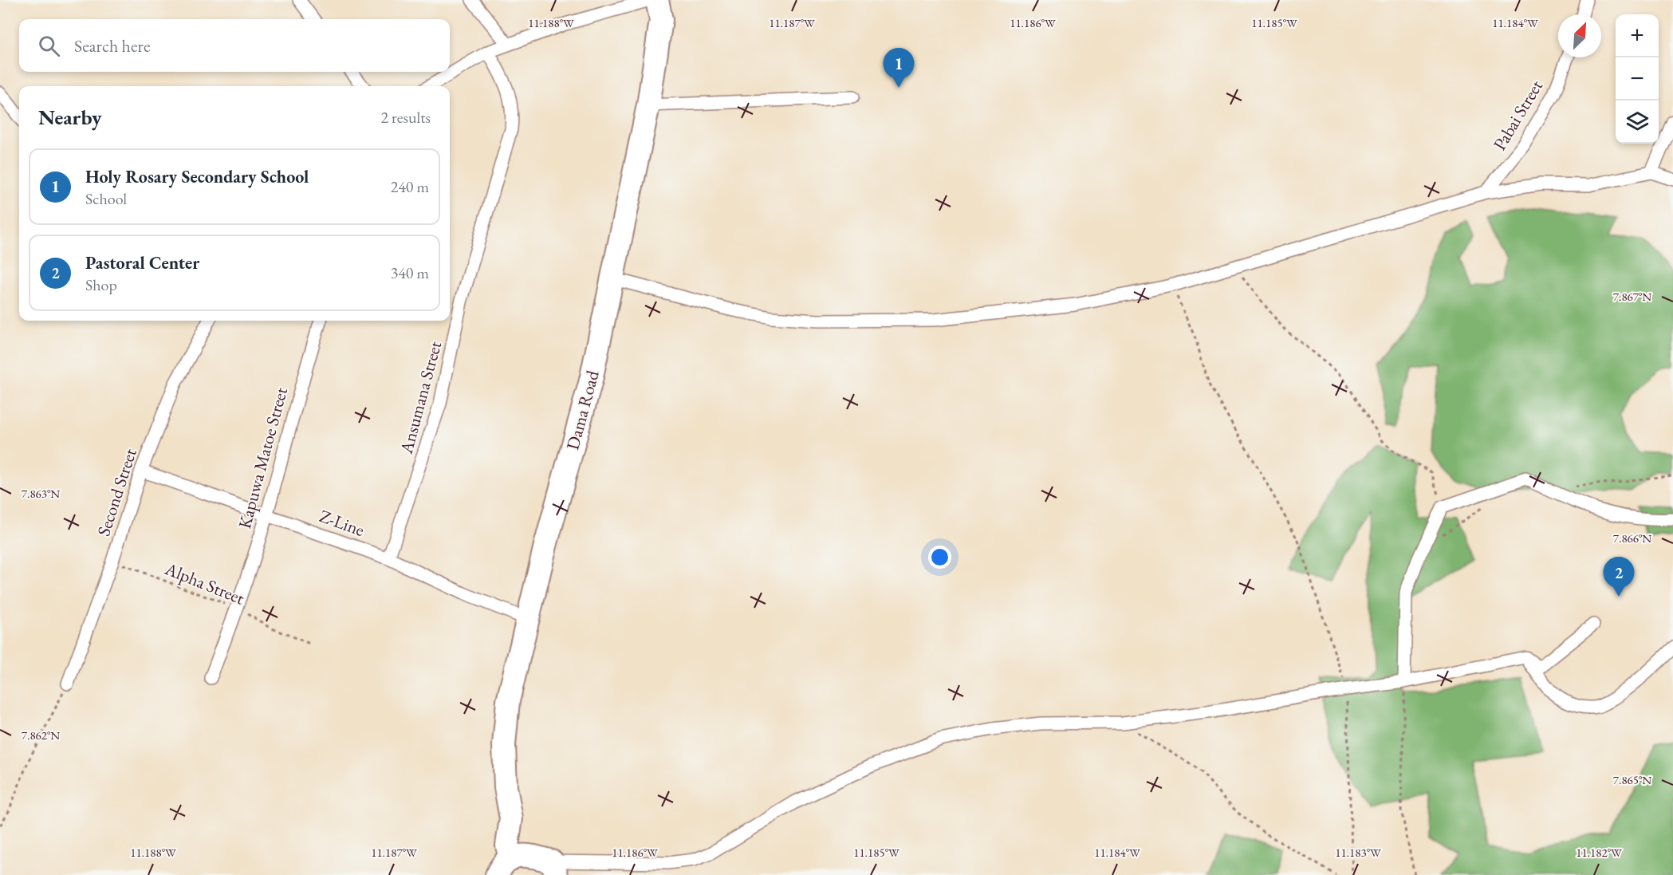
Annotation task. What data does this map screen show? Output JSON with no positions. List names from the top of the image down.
{
  "streets": {
    "highway": ["Dama Road"],
    "street": [
      "Pabai Street",
      "Ansumana Street",
      "Kapuwa Matoe Street",
      "Second Street",
      "Z-Line"
    ],
    "path": ["Alpha Street"]
  },
  "crossings": [
    ["Ansumana Street", "Z-Line"],
    ["Dama Road", "Z-Line"],
    ["Kapuwa Matoe Street", "Z-Line"],
    ["Kapuwa Matoe Street", "Alpha Street"],
    ["Second Street", "Z-Line"],
    ["Second Street", "Alpha Street"]
  ],
  "north": "top right",
  "page": {
    "map_buttons": ["+", "−"],
    "search": "Search here",
    "pins": ["1", "2"],
    "heading": ["Nearby", "2 results"],
    "list": [
      {
        "mark": "1",
        "name": "Holy Rosary Secondary School",
        "note": "School",
        "value": "240 m"
      },
      {
        "mark": "2",
        "name": "Pastoral Center",
        "note": "Shop",
        "value": "340 m"
      }
    ]
  },
  "coordinates": [
    "11.188°W",
    "11.187°W",
    "11.186°W",
    "11.185°W",
    "11.184°W",
    "7.867°N",
    "7.863°N",
    "7.866°N",
    "7.862°N",
    "7.865°N",
    "11.183°W",
    "11.182°W"
  ]
}
